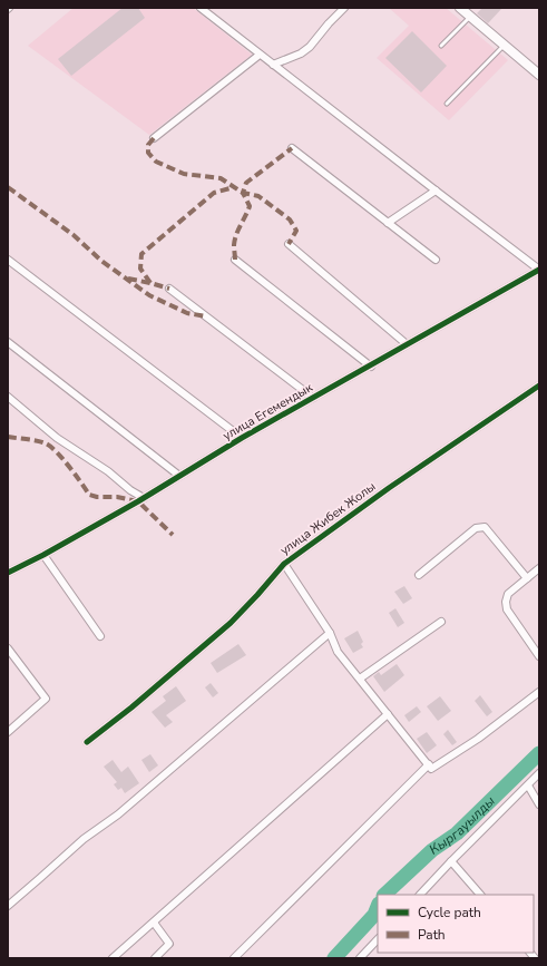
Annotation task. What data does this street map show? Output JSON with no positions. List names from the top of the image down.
{
  "streets": {
    "street": ["улица Егемендык", "улица Жибек Жолы"]
  },
  "water": ["Кыргауылды"],
  "legend": ["Cycle path", "Path"]
}
